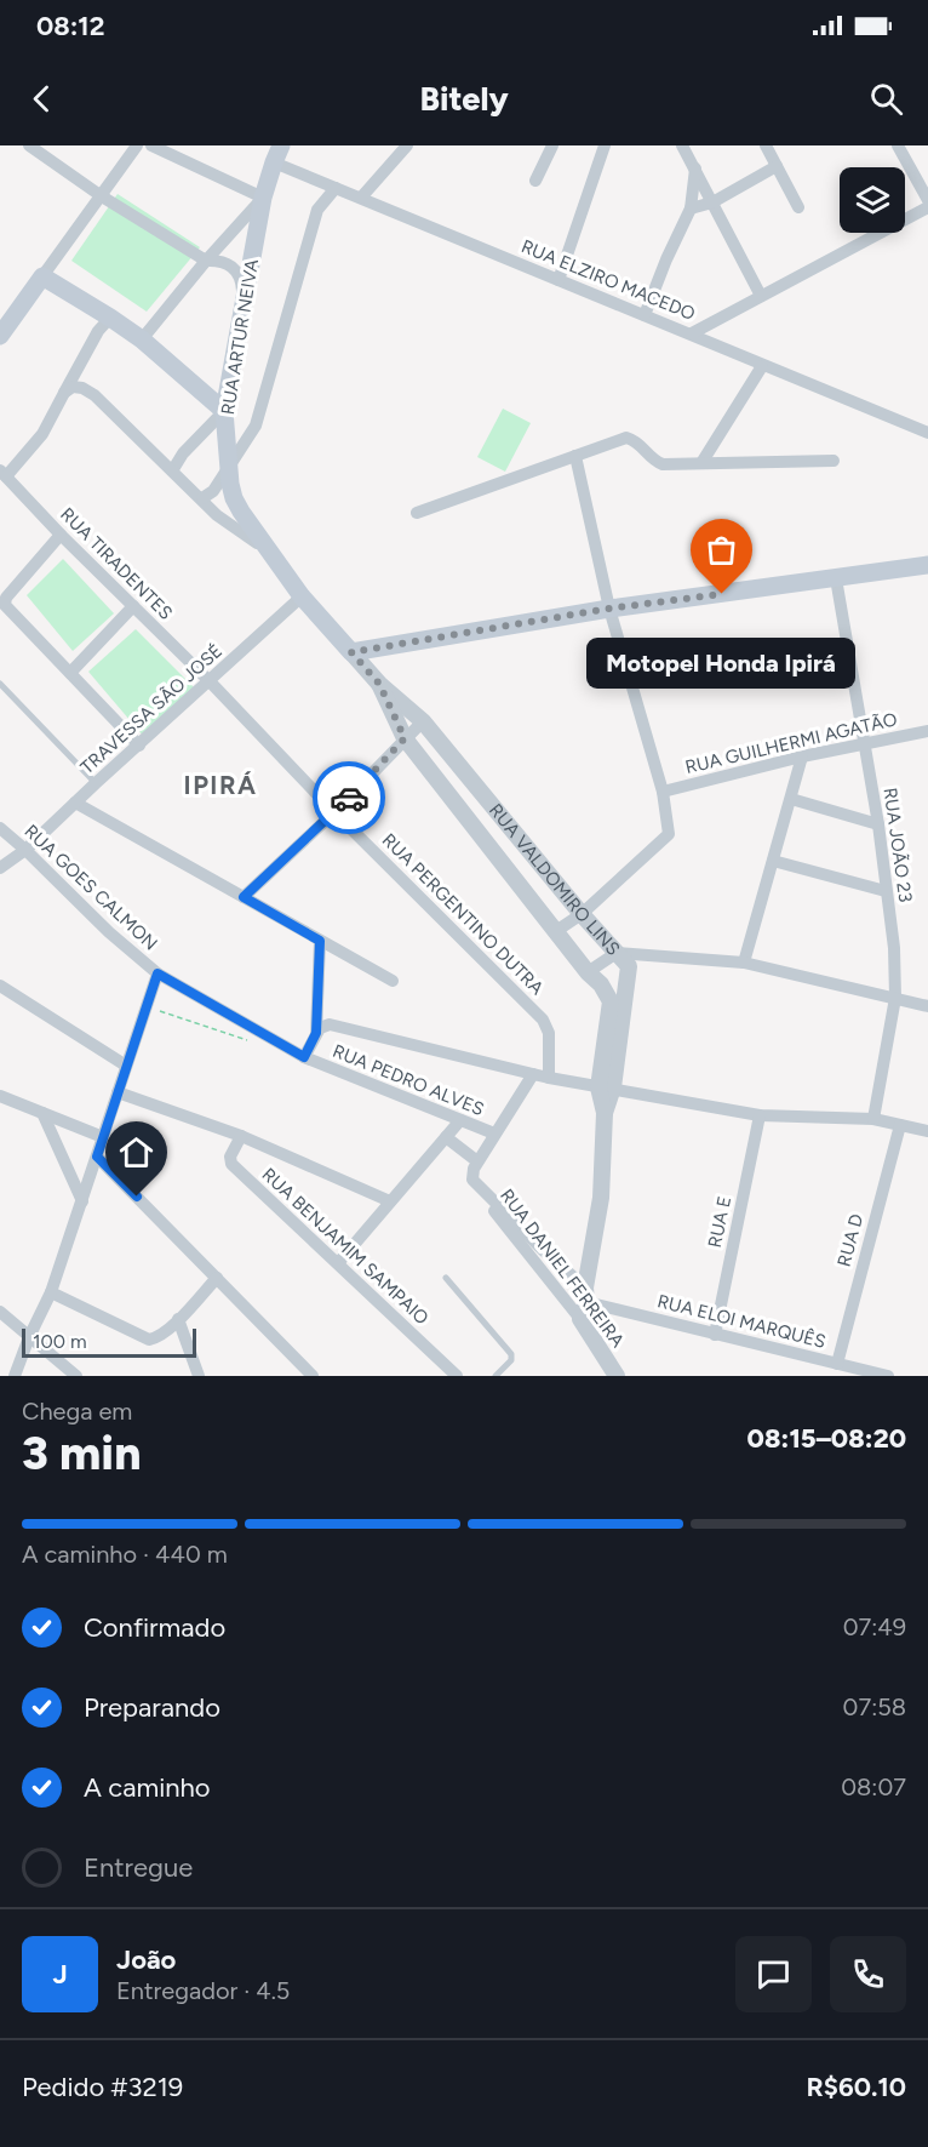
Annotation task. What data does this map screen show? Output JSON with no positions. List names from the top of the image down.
{
  "streets": {
    "main road": ["RUA ARTUR NEIVA", "RUA VALDOMIRO LINS"],
    "street": [
      "RUA ELZIRO MACEDO",
      "RUA TIRADENTES",
      "TRAVESSA SÃO JOSÉ",
      "RUA GUILHERMI AGATÃO",
      "RUA JOÃO 23",
      "RUA GOES CALMON",
      "RUA PERGENTINO DUTRA",
      "RUA PEDRO ALVES",
      "RUA E",
      "RUA D",
      "RUA BENJAMIM SAMPAIO",
      "RUA DANIEL FERREIRA",
      "RUA ELOI MARQUÊS"
    ]
  },
  "crossings": [
    ["RUA ELZIRO MACEDO", "RUA ARTUR NEIVA"],
    ["RUA ARTUR NEIVA", "RUA VALDOMIRO LINS"],
    ["RUA TIRADENTES", "TRAVESSA SÃO JOSÉ"],
    ["RUA TIRADENTES", "RUA PERGENTINO DUTRA"],
    ["TRAVESSA SÃO JOSÉ", "RUA VALDOMIRO LINS"],
    ["TRAVESSA SÃO JOSÉ", "RUA GOES CALMON"],
    ["TRAVESSA SÃO JOSÉ", "RUA PERGENTINO DUTRA"],
    ["RUA GUILHERMI AGATÃO", "RUA JOÃO 23"],
    ["RUA VALDOMIRO LINS", "RUA DANIEL FERREIRA"],
    ["RUA VALDOMIRO LINS", "RUA ELOI MARQUÊS"],
    ["RUA GOES CALMON", "RUA PEDRO ALVES"],
    ["RUA E", "RUA ELOI MARQUÊS"],
    ["RUA D", "RUA ELOI MARQUÊS"]
  ],
  "districts": ["IPIRÁ"],
  "places": ["Motopel Honda Ipirá"],
  "scale_bar": "100 m",
  "page": {
    "status": "08:12",
    "header": "Bitely",
    "bubble": "Motopel Honda Ipirá",
    "scale": "100 m",
    "heading": ["3 min", "Chega em", "08:15–08:20"],
    "panel": [
      "João",
      "Entregador · 4.5",
      "Pedido #3219",
      "R$60.10"
    ],
    "bar": "A caminho · 440 m",
    "list": [
      ["Confirmado", "07:49"],
      ["Preparando", "07:58"],
      ["A caminho", "08:07"],
      "Entregue"
    ],
    "round": "J"
  }
}
